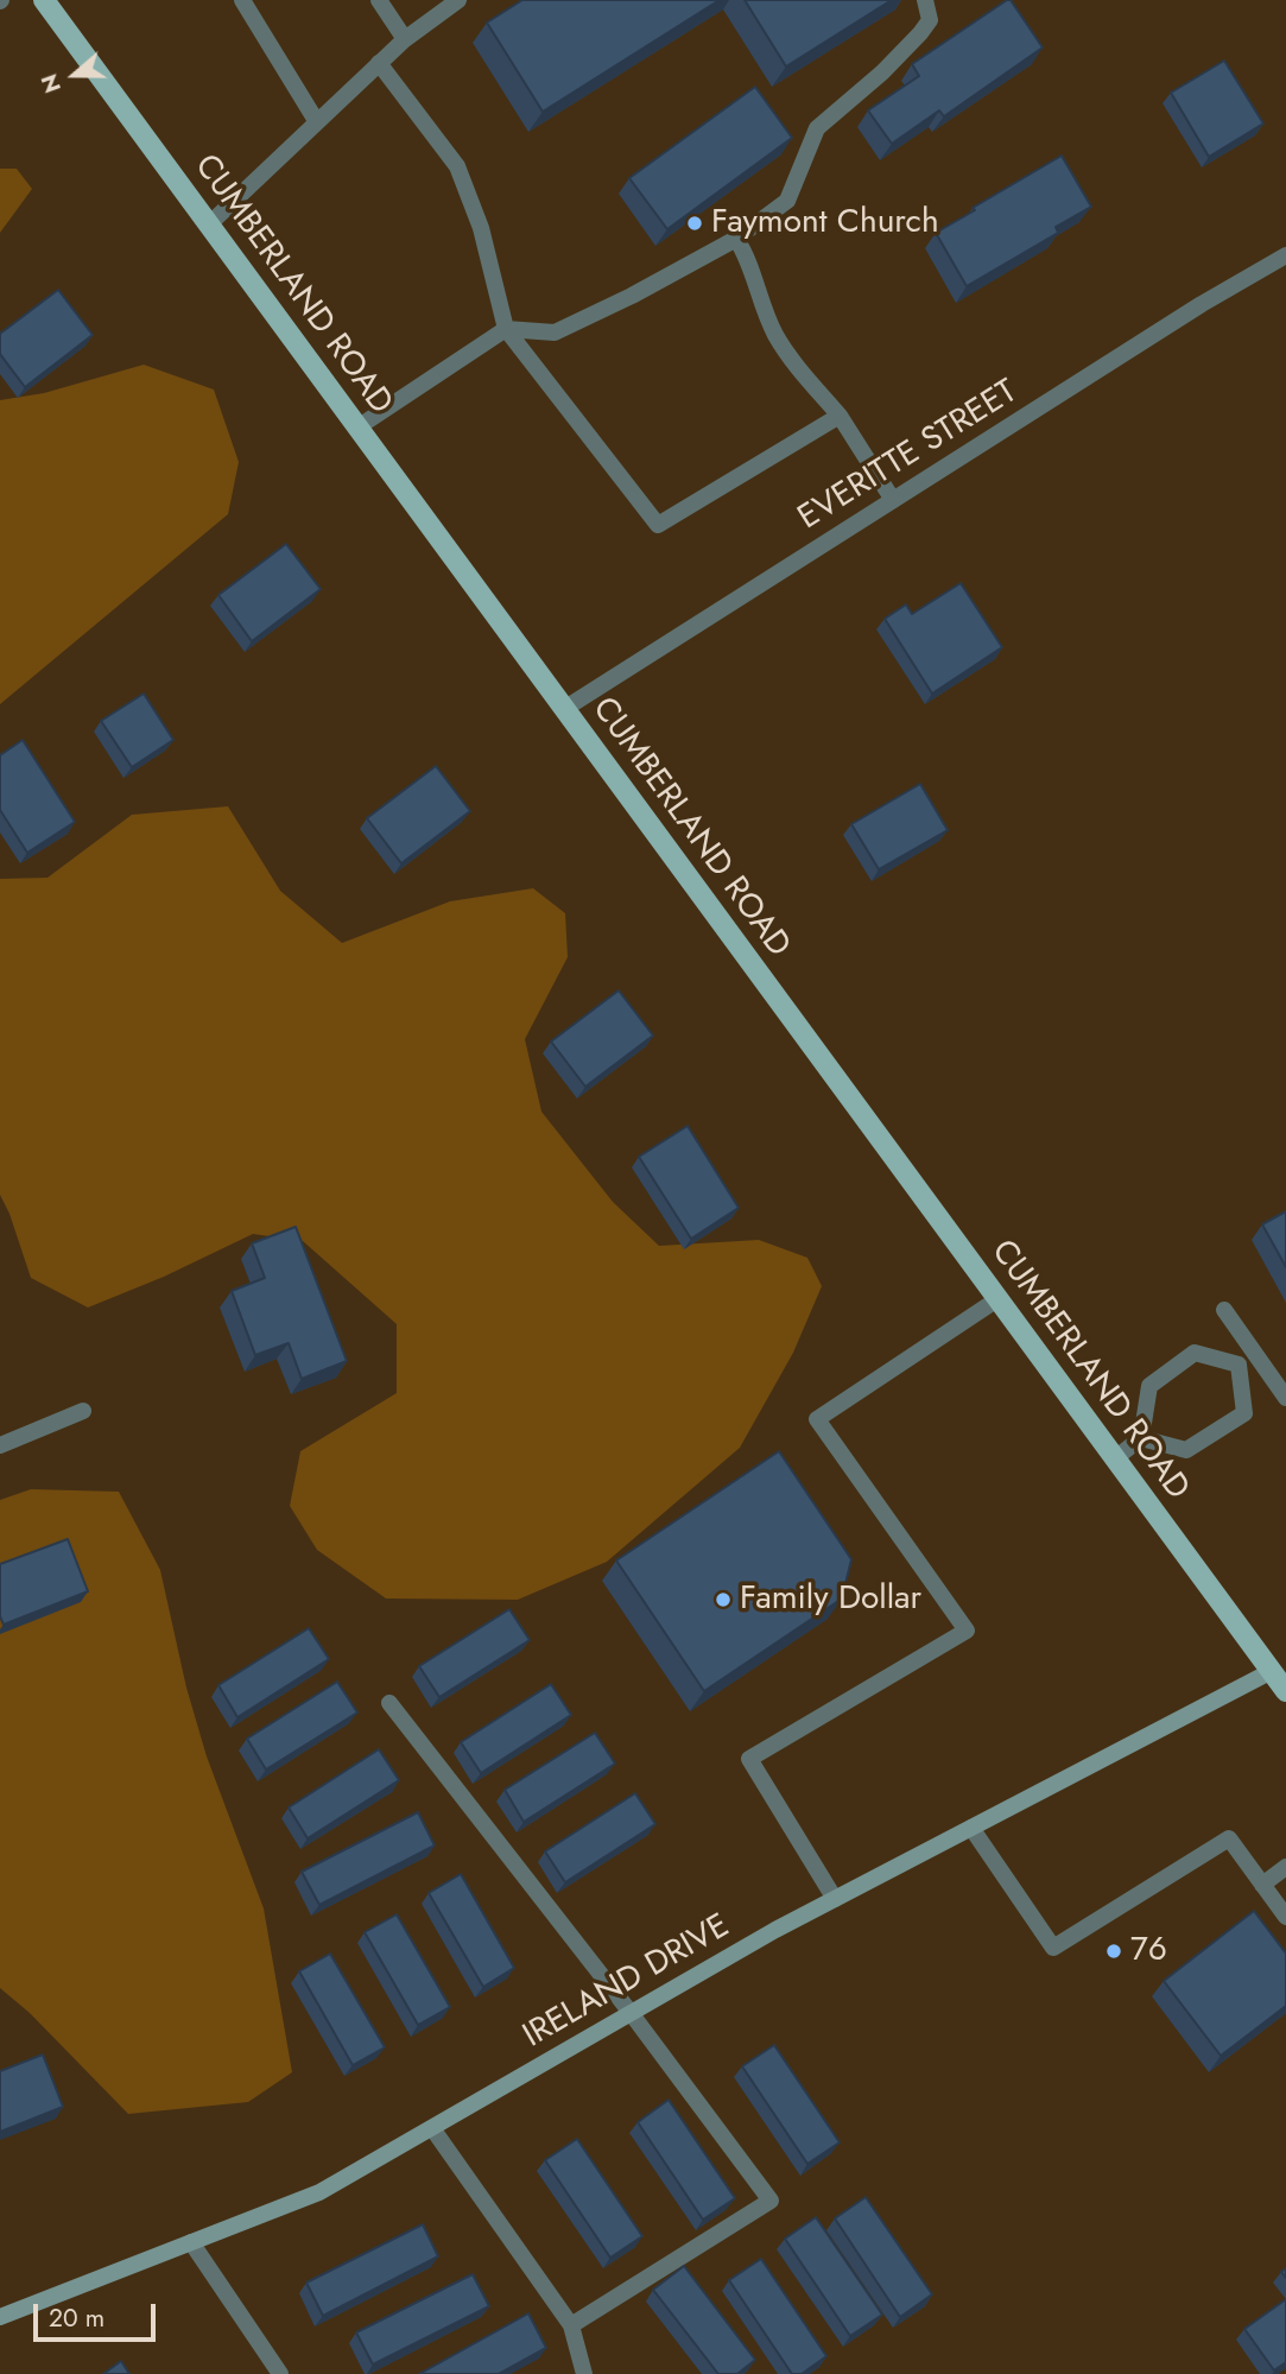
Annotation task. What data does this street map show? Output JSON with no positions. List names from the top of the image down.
{
  "streets": {
    "main road": ["CUMBERLAND ROAD", "IRELAND DRIVE"],
    "street": ["EVERITTE STREET"]
  },
  "crossings": [
    ["CUMBERLAND ROAD", "EVERITTE STREET"],
    ["CUMBERLAND ROAD", "IRELAND DRIVE"]
  ],
  "places": ["Faymont Church", "Family Dollar", "76"],
  "scale_bar": "20 m",
  "north": "left"
}
